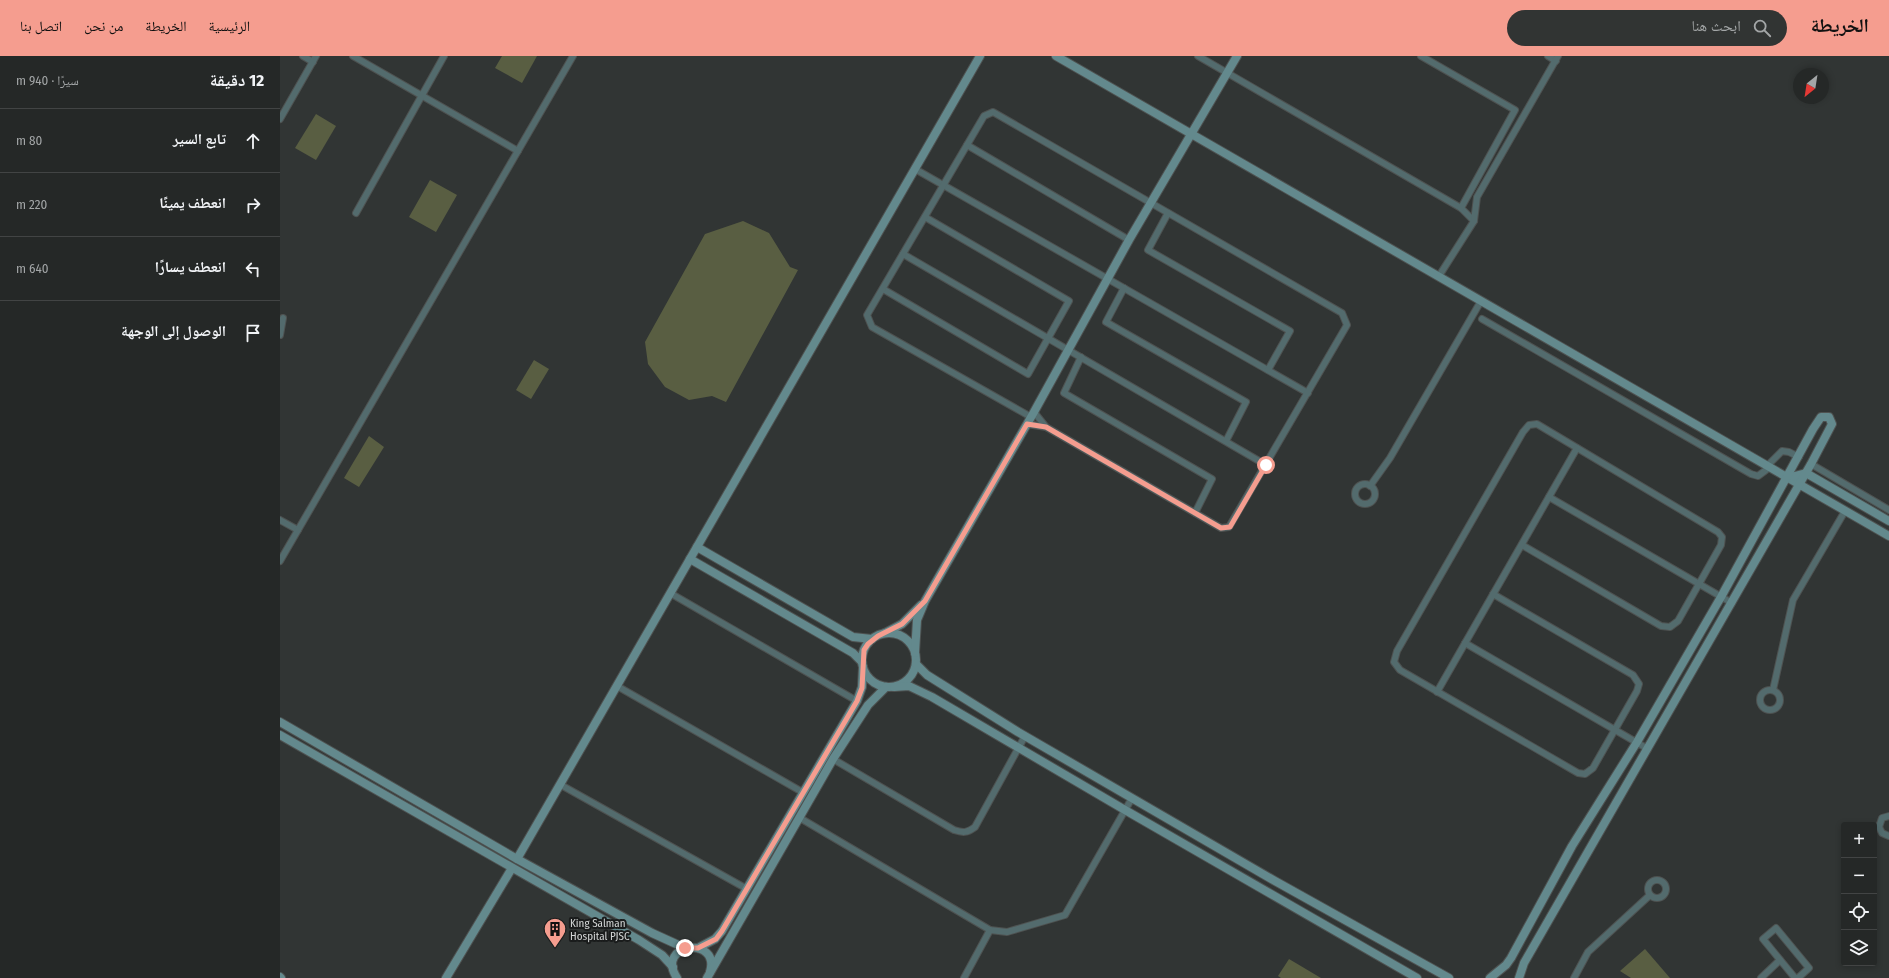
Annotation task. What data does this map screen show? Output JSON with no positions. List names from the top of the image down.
{
  "places": {
    "building": ["King Salman Hospital PJSC"]
  },
  "north": "bottom left",
  "page": {
    "header": "الخريطة",
    "search": "ابحث هنا",
    "nav": [
      "الرئيسية",
      "الخريطة",
      "من نحن",
      "اتصل بنا"
    ],
    "heading": ["12 دقيقة", "سيرًا · 940 m"],
    "list": [
      ["تابع السير", "80 m"],
      ["انعطف يمينًا", "220 m"],
      ["انعطف يسارًا", "640 m"],
      "الوصول إلى الوجهة"
    ],
    "map_buttons": ["+", "−"]
  }
}
